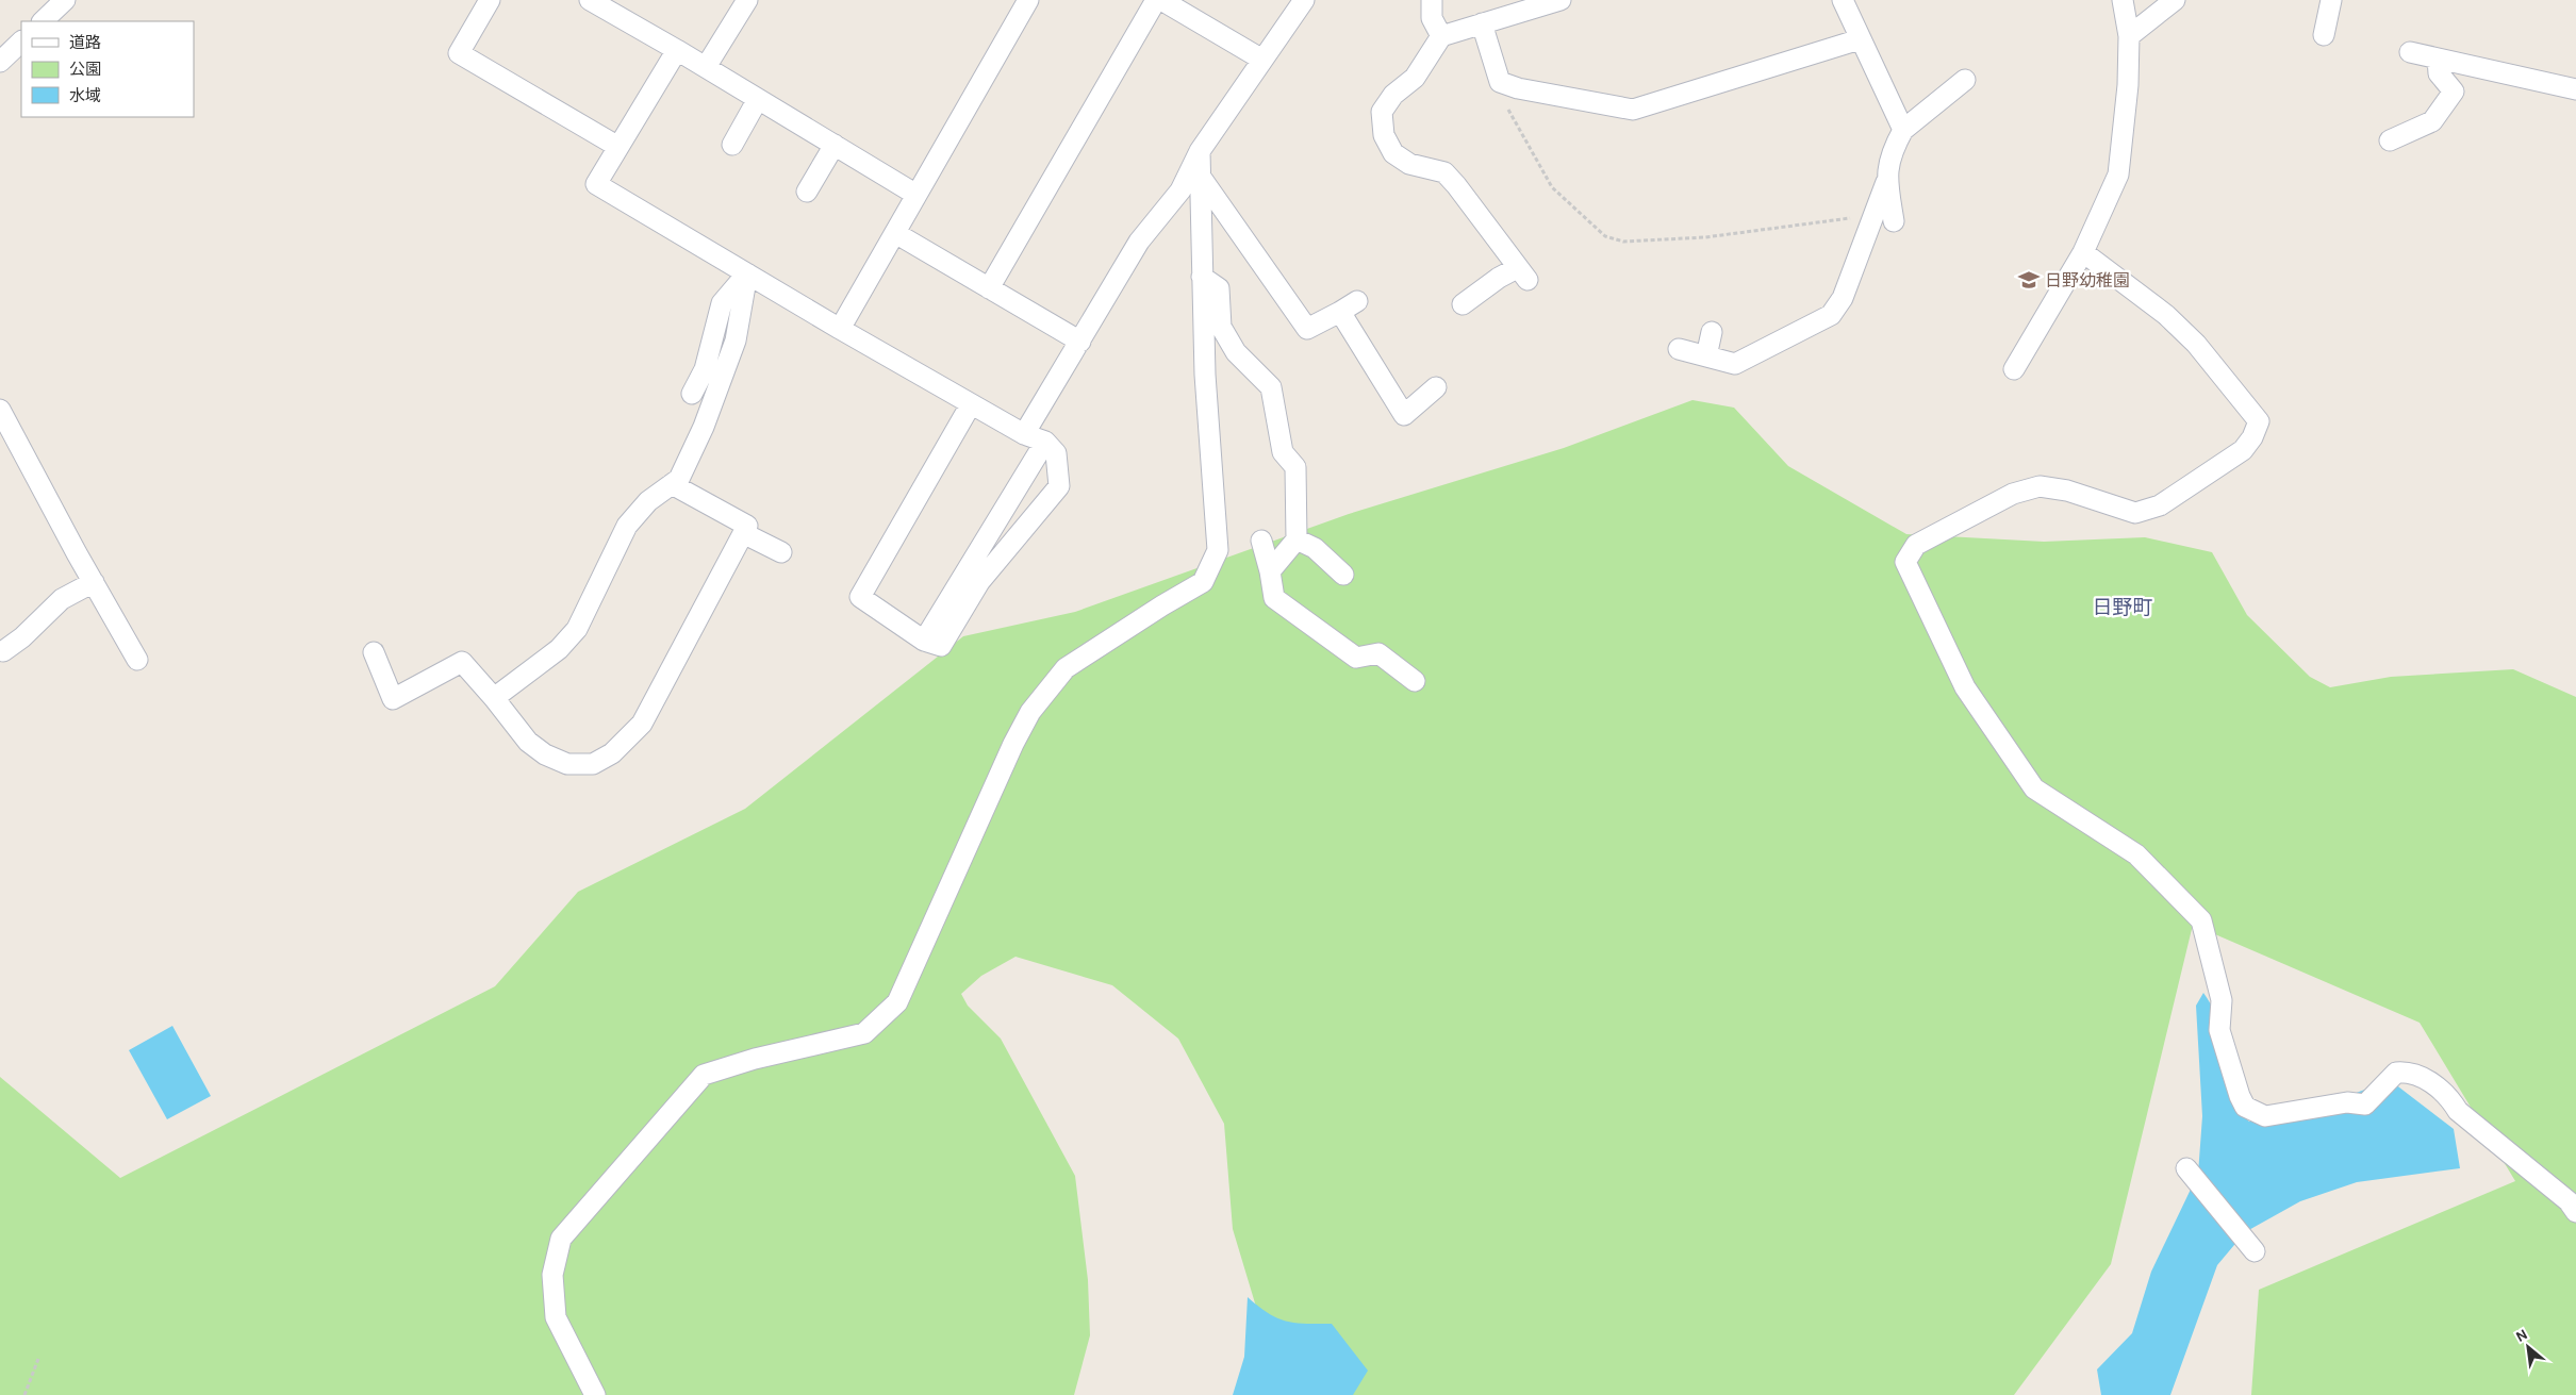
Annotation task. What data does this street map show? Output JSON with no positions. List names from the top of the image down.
{
  "districts": ["日野町"],
  "places": {
    "school or university": ["日野幼稚園"]
  },
  "legend": ["道路", "公園", "水域"],
  "north": "top left"
}
